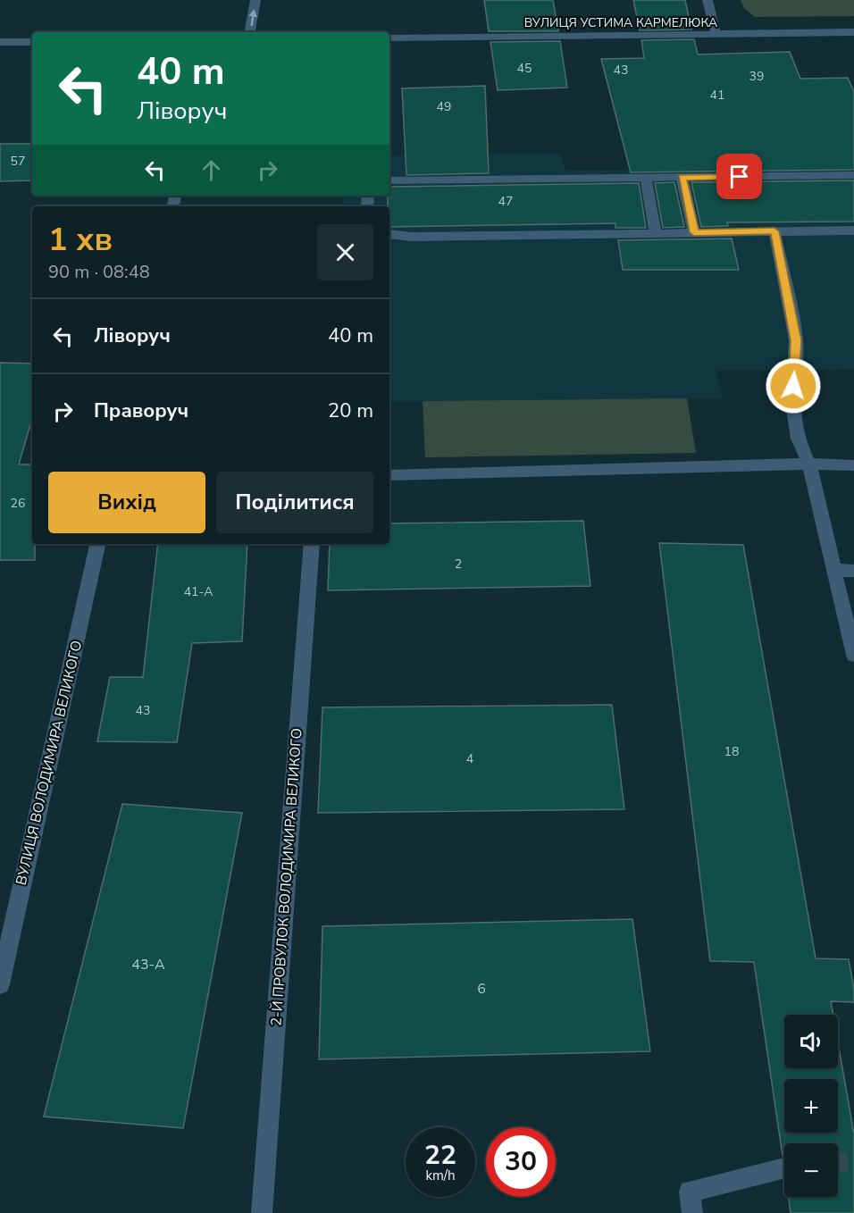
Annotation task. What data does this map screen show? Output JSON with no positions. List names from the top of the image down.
{
  "streets": {
    "street": ["ВУЛИЦЯ УСТИМА КАРМЕЛЮКА", "ВУЛИЦЯ ВОЛОДИМИРА ВЕЛИКОГО", "2-Й ПРОВУЛОК ВОЛОДИМИРА ВЕЛИКОГО"]
  },
  "house_numbers": [
    "45",
    "43",
    "39",
    "41",
    "49",
    "57",
    "47",
    "26",
    "2",
    "41-А",
    "43",
    "18",
    "4",
    "43-А",
    "6"
  ],
  "page": {
    "turn": ["40 m", "Ліворуч"],
    "heading": ["1 хв", "90 m · 08:48"],
    "list": [
      {
        "name": "Ліворуч",
        "value": "40 m"
      },
      {
        "name": "Праворуч",
        "value": "20 m"
      }
    ],
    "buttons": ["Вихід", "Поділитися"],
    "map_buttons": ["+", "−"],
    "speed": "22 km/h",
    "limit": "30"
  }
}
